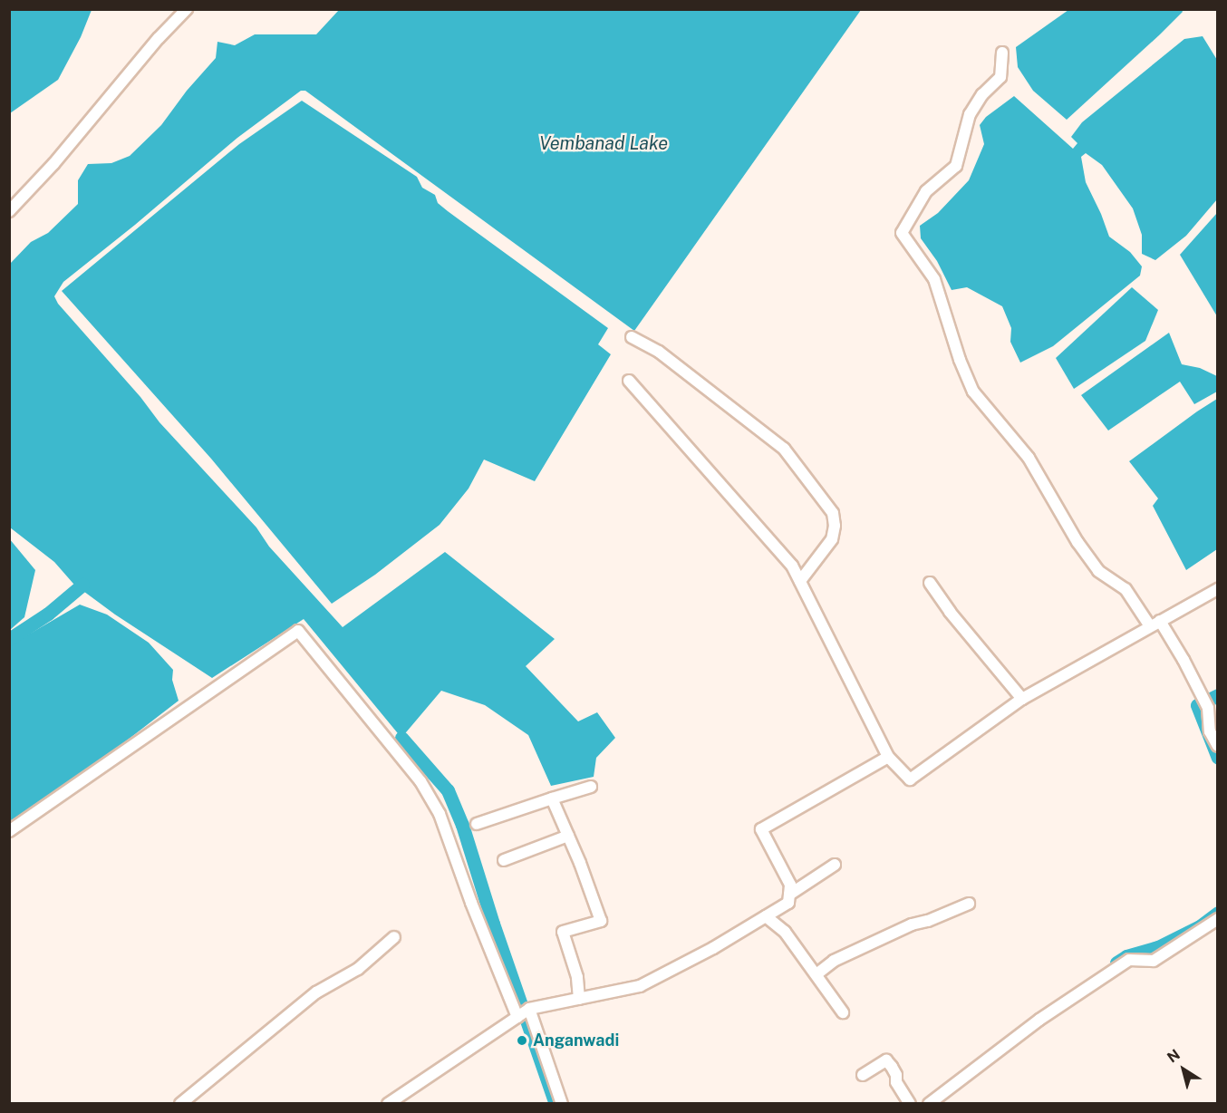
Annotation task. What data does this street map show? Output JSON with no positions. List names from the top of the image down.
{
  "water": ["Vembanad Lake"],
  "places": ["Anganwadi"],
  "north": "top left"
}
